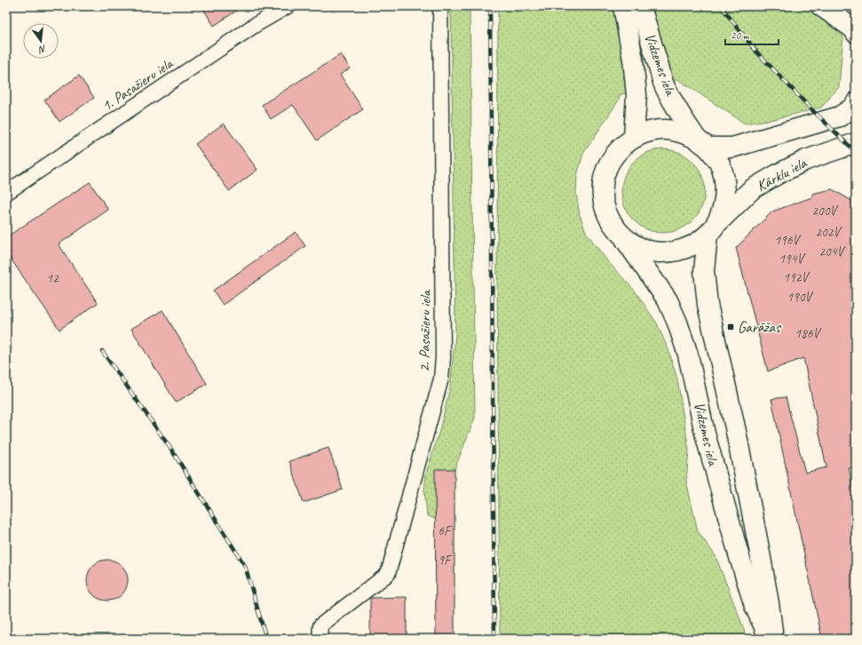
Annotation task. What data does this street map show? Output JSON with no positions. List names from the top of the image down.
{
  "streets": {
    "street": [
      "Vidzemes iela",
      "1. Pasažieru iela",
      "Kārklu iela",
      "2. Pasažieru iela"
    ]
  },
  "crossings": [
    ["Vidzemes iela", "Kārklu iela"]
  ],
  "places": {
    "transit": ["Garāžas"]
  },
  "house_numbers": [
    "200V",
    "202V",
    "196V",
    "204V",
    "194V",
    "192V",
    "12",
    "190V",
    "186V",
    "6F",
    "9F"
  ],
  "scale_bar": "20 m",
  "north": "bottom"
}
